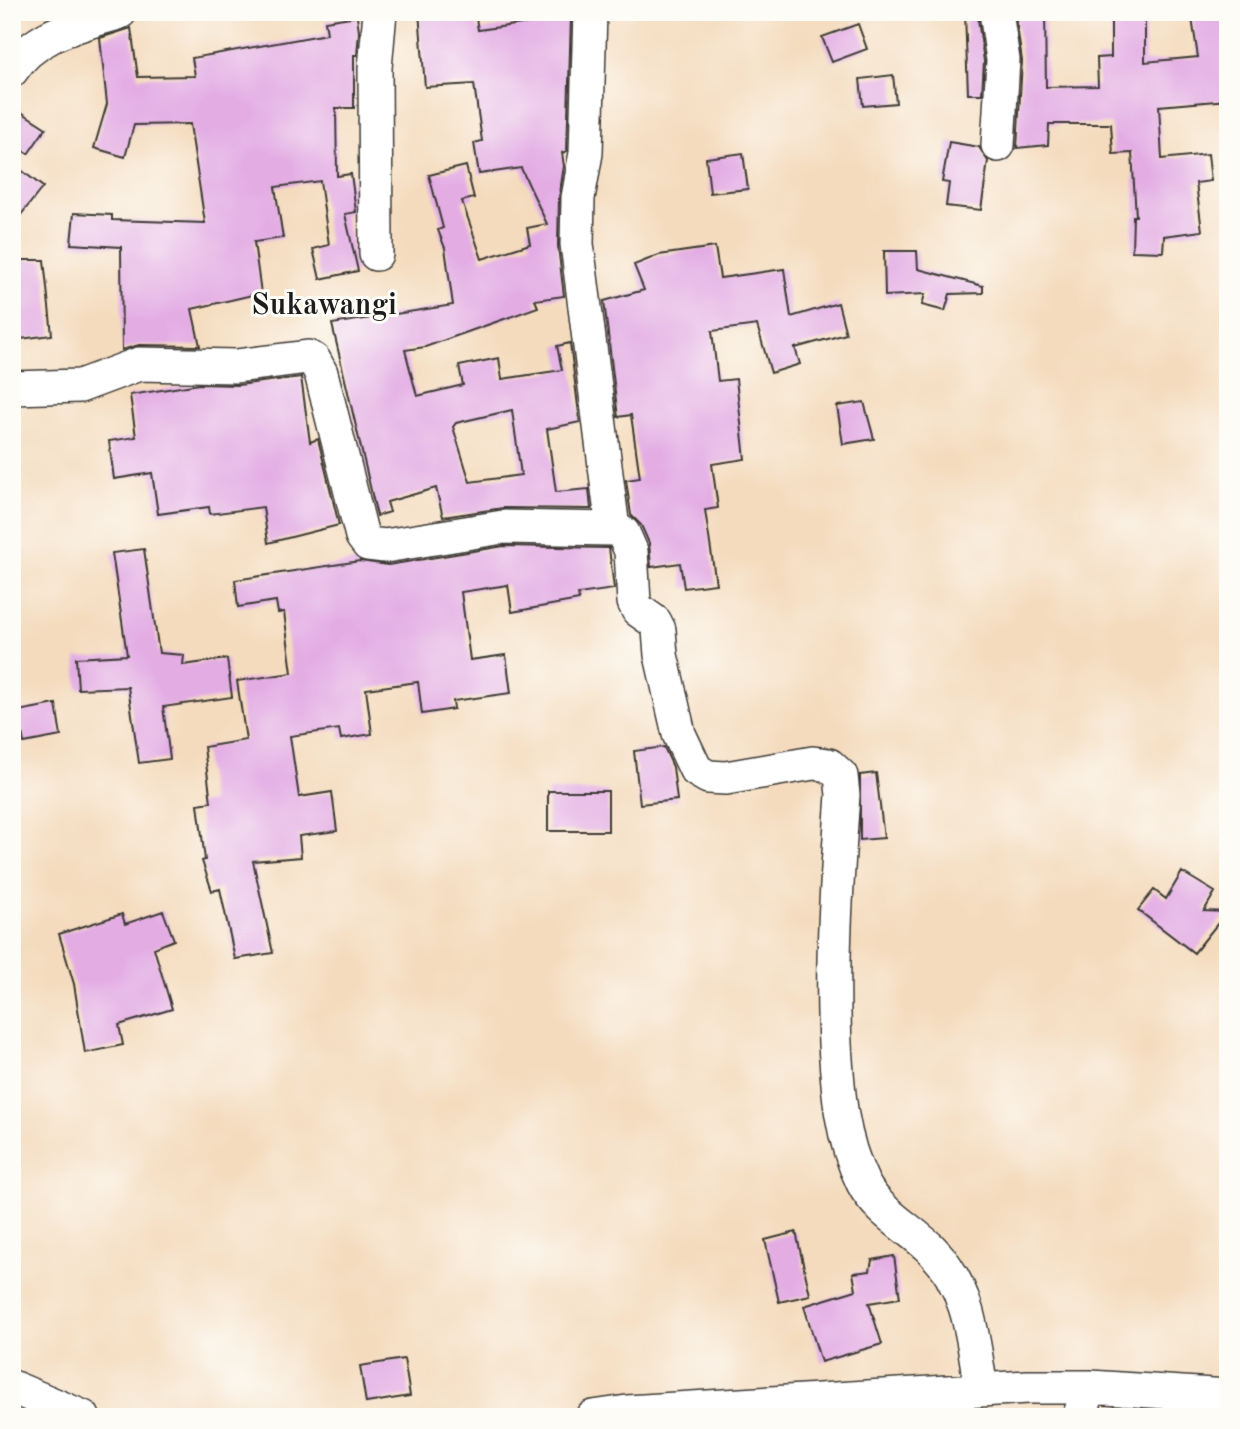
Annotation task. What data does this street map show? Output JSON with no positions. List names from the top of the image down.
{
  "districts": ["Sukawangi"]
}
